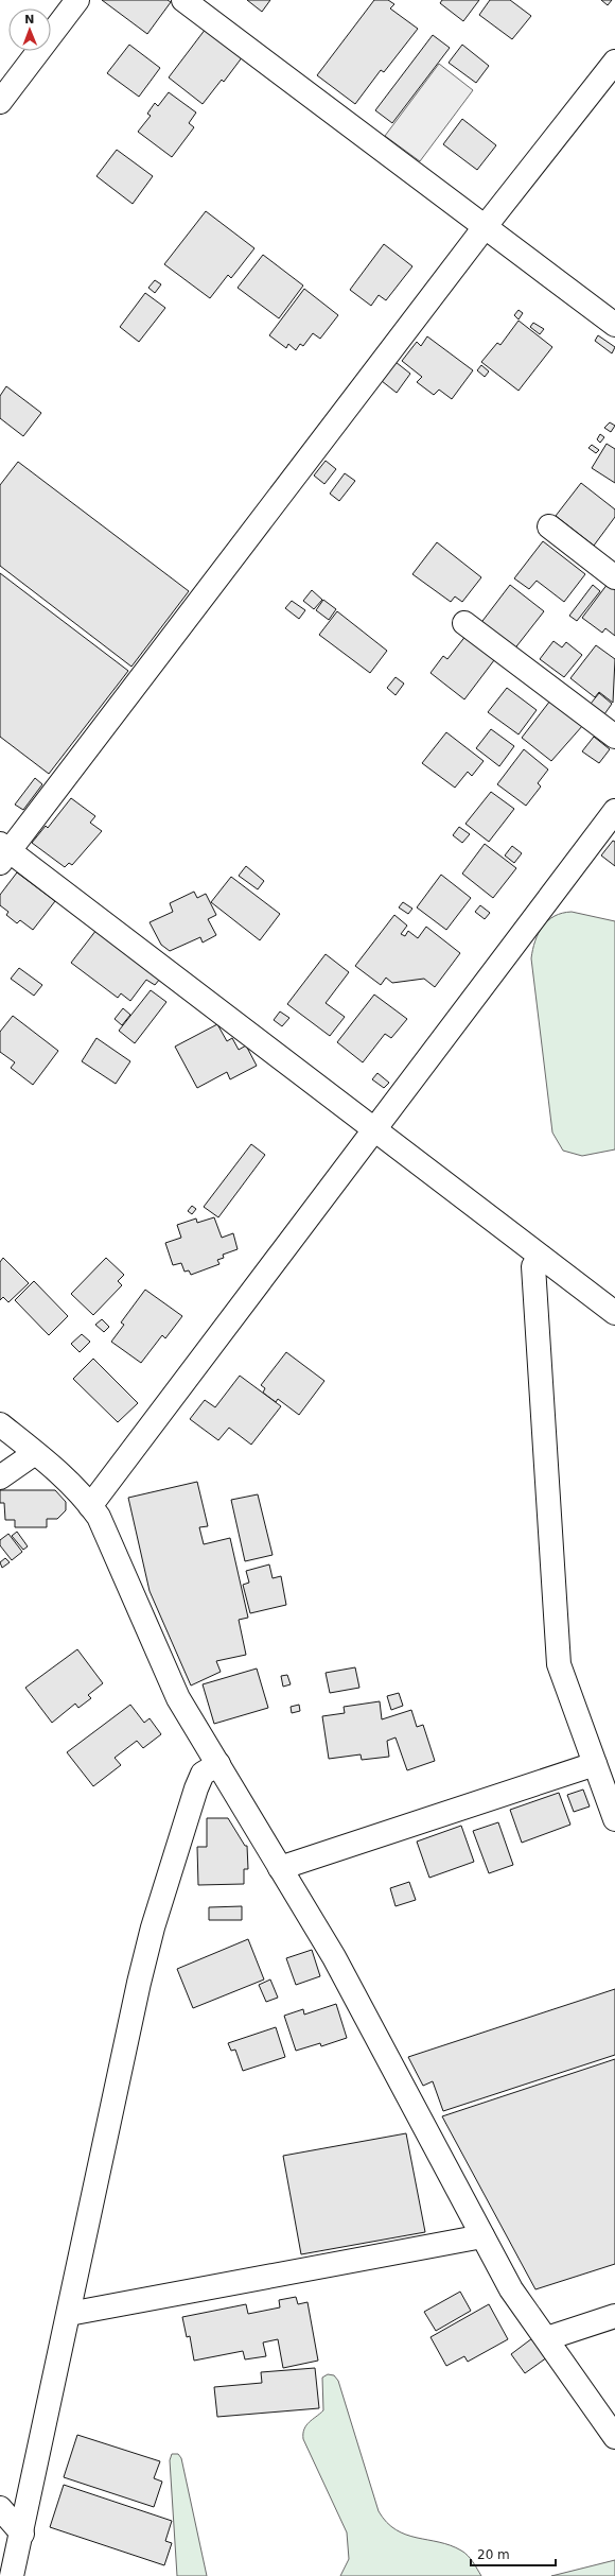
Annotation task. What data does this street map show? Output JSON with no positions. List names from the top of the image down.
{
  "scale_bar": "20 m",
  "north": "top"
}
